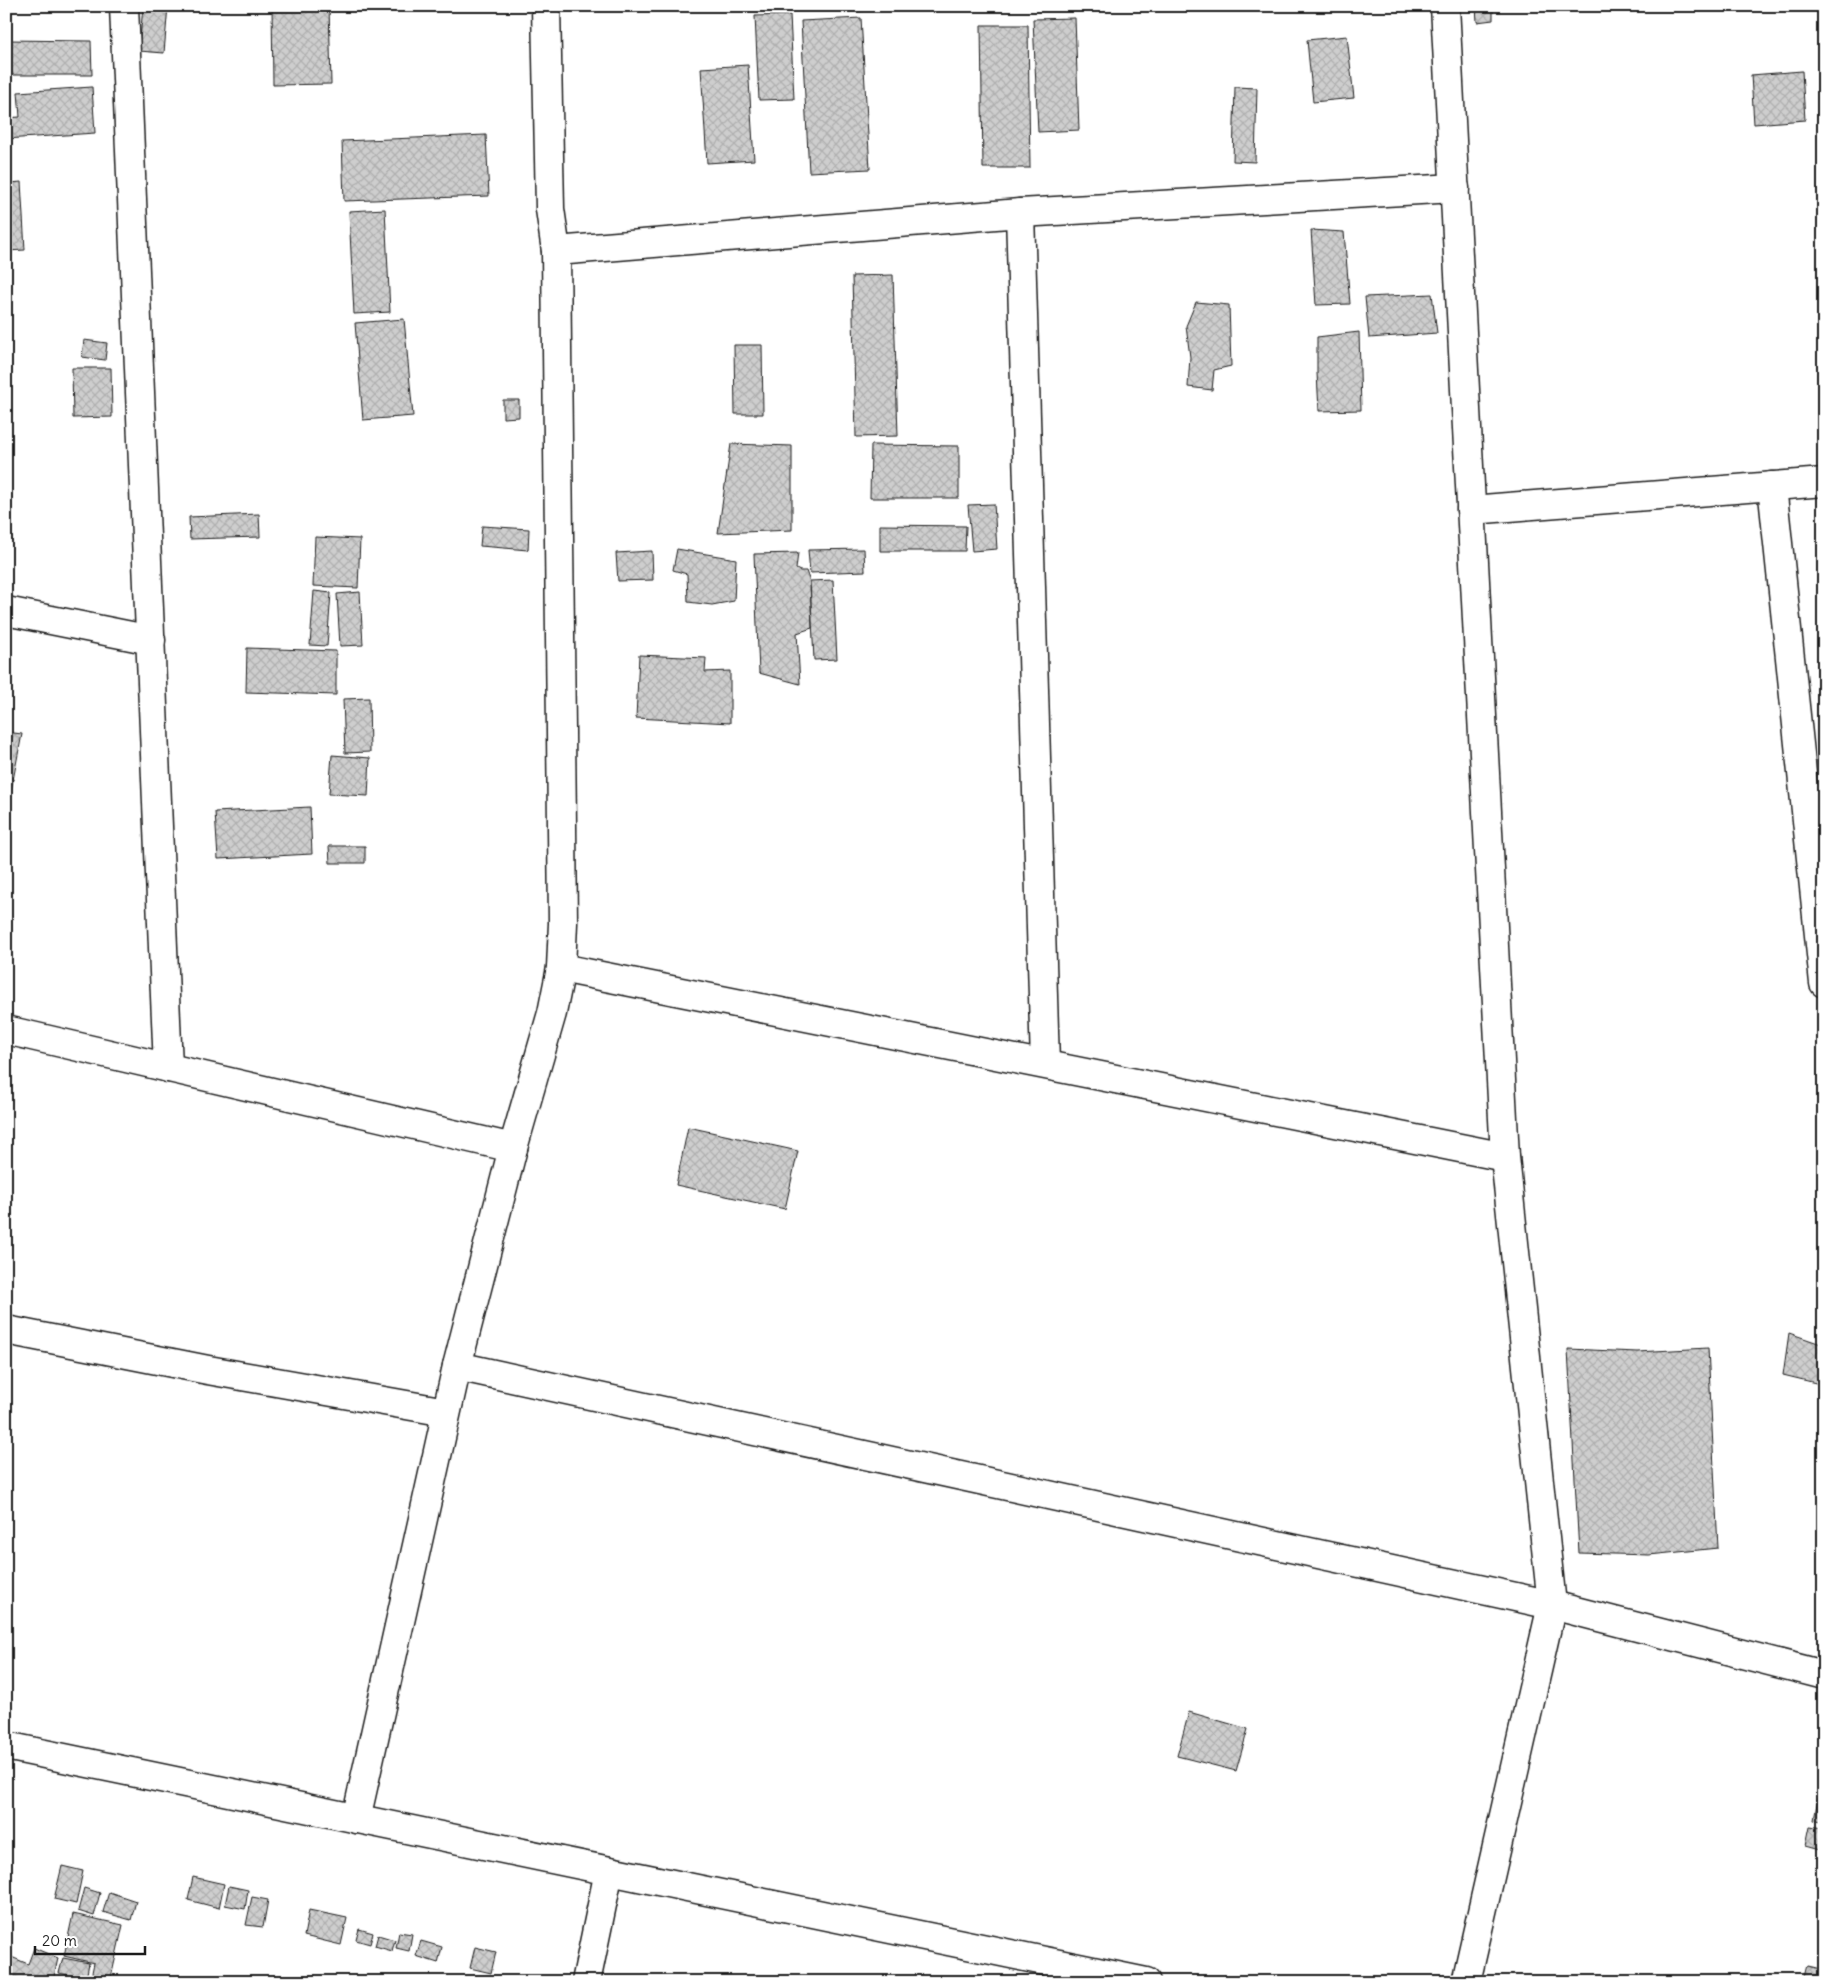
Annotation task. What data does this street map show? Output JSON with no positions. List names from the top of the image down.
{
  "scale_bar": "20 m"
}
